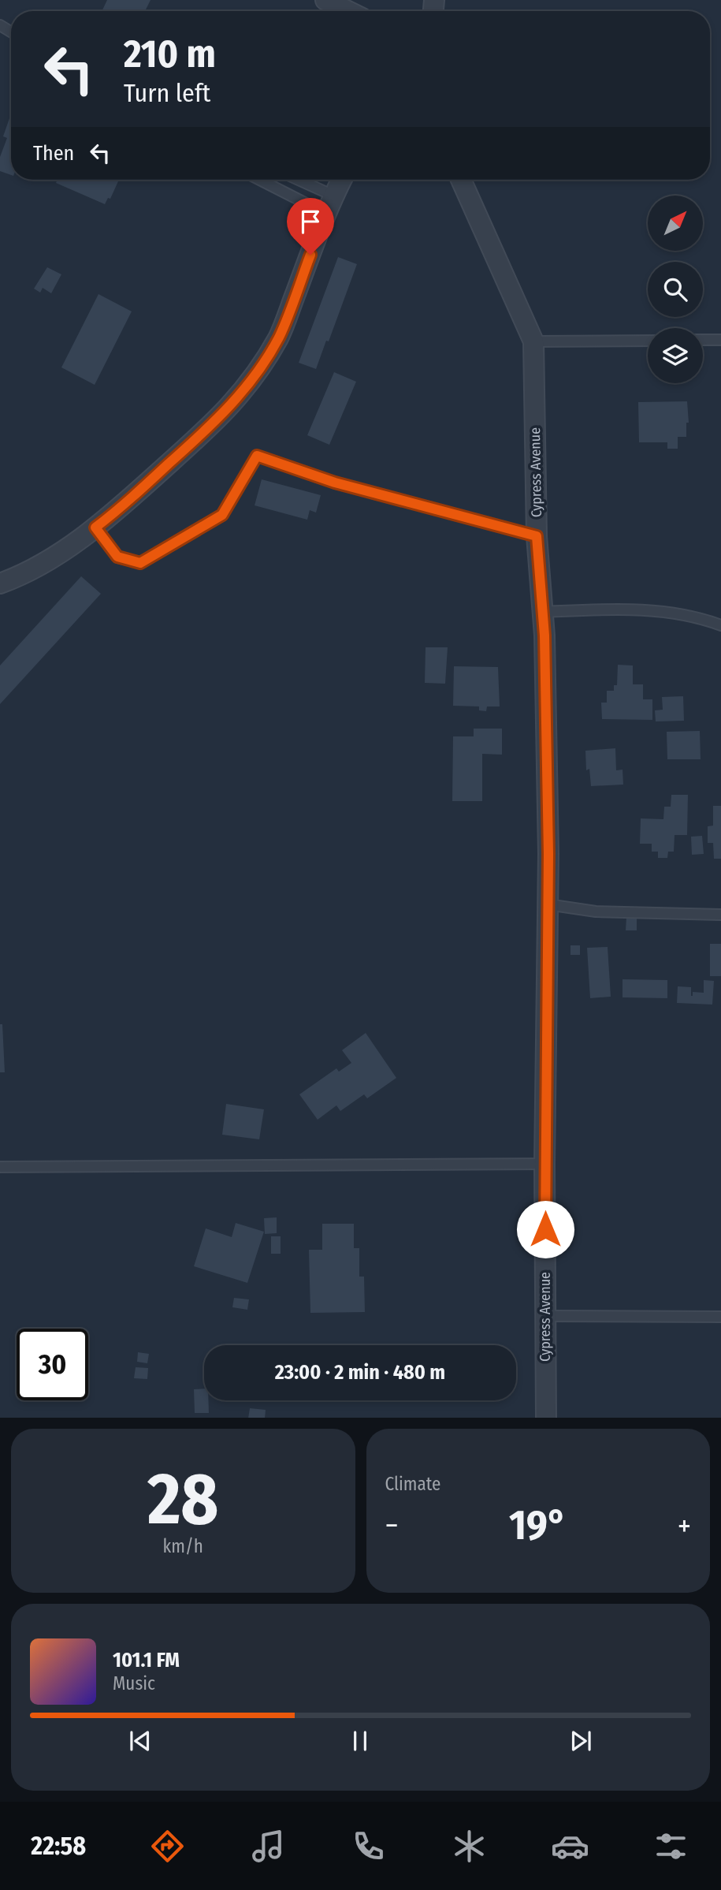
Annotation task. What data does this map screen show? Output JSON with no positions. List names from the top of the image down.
{
  "streets": {
    "street": ["Cypress Avenue"]
  },
  "north": "top right",
  "page": {
    "turn": ["210 m", "Turn left"],
    "then": "Then",
    "limit": "30",
    "trip": "23:00 · 2 min · 480 m",
    "tile": [
      ["28", "km/h"],
      "Climate"
    ],
    "heat": ["−", "19°", "+"],
    "song": ["101.1 FM", "Music"],
    "tabs": "22:58"
  }
}
